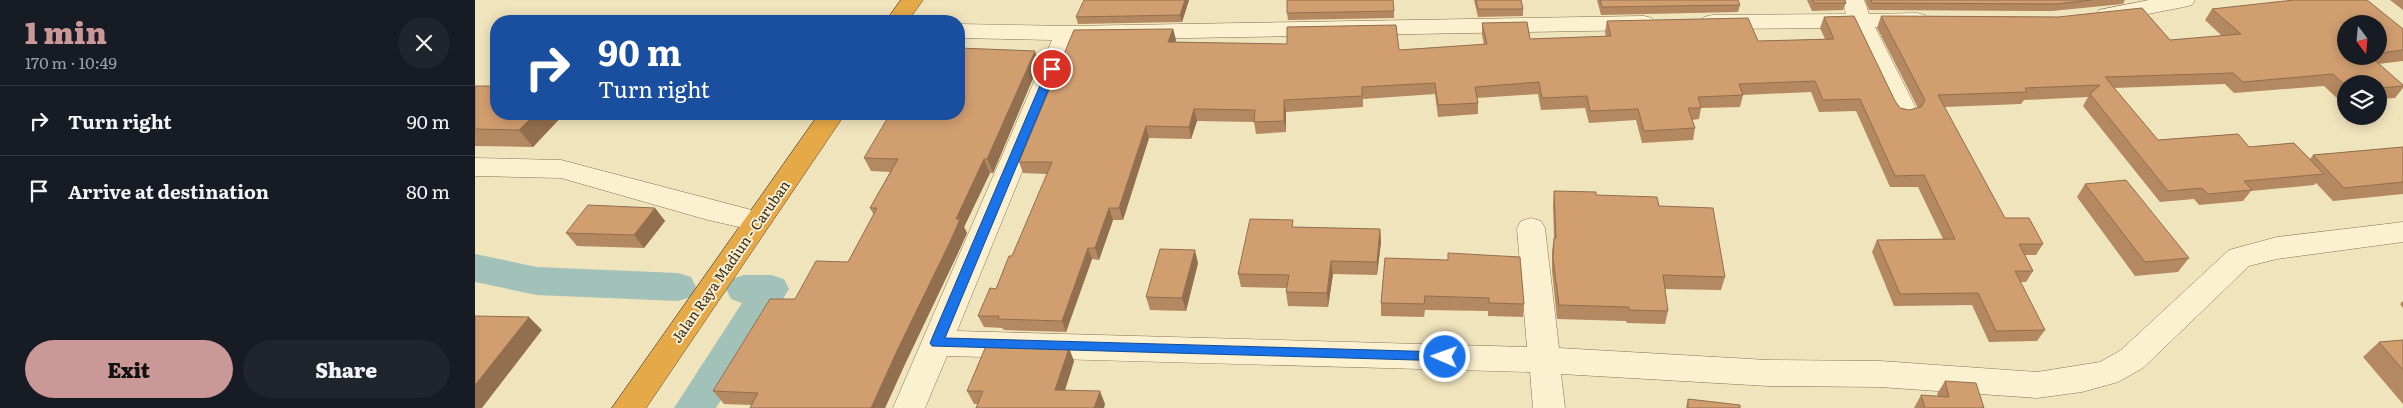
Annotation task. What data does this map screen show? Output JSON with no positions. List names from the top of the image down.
{
  "streets": {
    "highway": ["Jalan Raya Madiun - Caruban"]
  },
  "north": "bottom",
  "page": {
    "heading": ["1 min", "170 m · 10:49"],
    "turn": ["90 m", "Turn right"],
    "list": [
      {
        "name": "Turn right",
        "value": "90 m"
      },
      {
        "name": "Arrive at destination",
        "value": "80 m"
      }
    ],
    "buttons": ["Exit", "Share"]
  }
}
